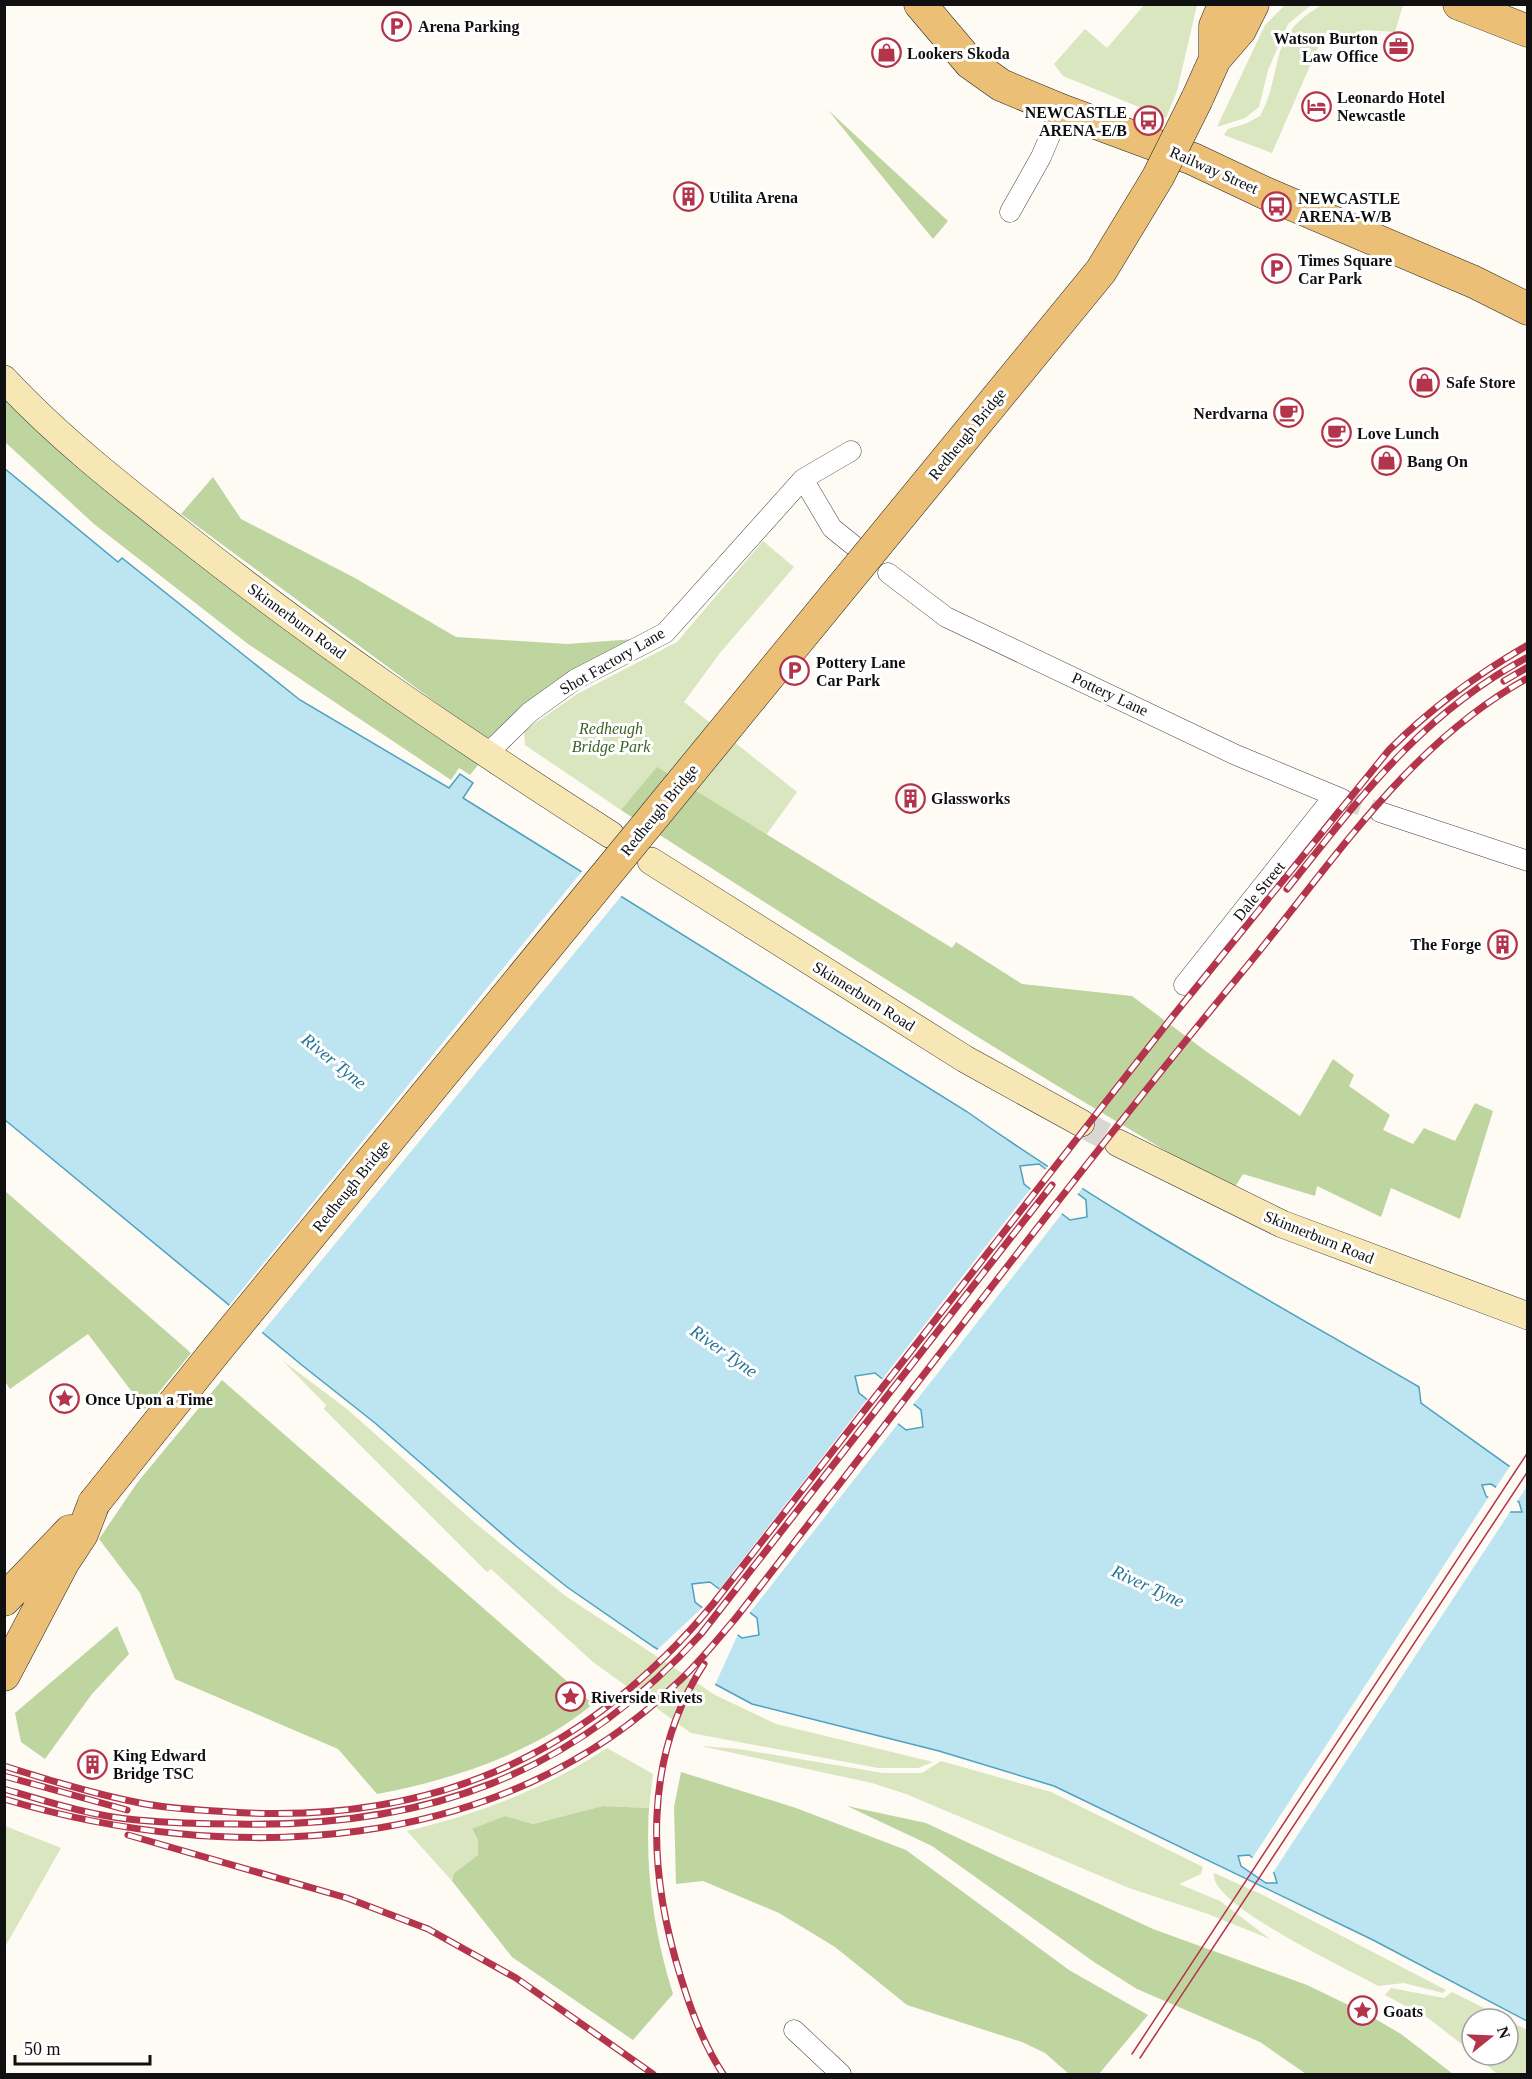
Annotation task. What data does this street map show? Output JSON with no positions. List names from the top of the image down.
{
  "streets": {
    "main road": ["Railway Street", "Redheugh Bridge"],
    "street": [
      "Skinnerburn Road",
      "Shot Factory Lane",
      "Pottery Lane",
      "Dale Street"
    ]
  },
  "crossings": [
    ["Skinnerburn Road", "Shot Factory Lane"],
    ["Pottery Lane", "Dale Street"]
  ],
  "water": ["River Tyne"],
  "parks": ["Redheugh Bridge Park"],
  "places": {
    "parking": ["Arena Parking", "Times Square Car Park", "Pottery Lane Car Park"],
    "office": ["Watson Burton Law Office"],
    "shop": ["Lookers Skoda", "Safe Store", "Bang On"],
    "hotel": ["Leonardo Hotel Newcastle"],
    "bus stop": ["NEWCASTLE ARENA-E/B", "NEWCASTLE ARENA-W/B"],
    "building": [
      "Utilita Arena",
      "Glassworks",
      "The Forge",
      "King Edward Bridge TSC"
    ],
    "cafe": ["Nerdvarna", "Love Lunch"],
    "place": ["Once Upon a Time", "Riverside Rivets", "Goats"]
  },
  "scale_bar": "50 m",
  "north": "right"
}
